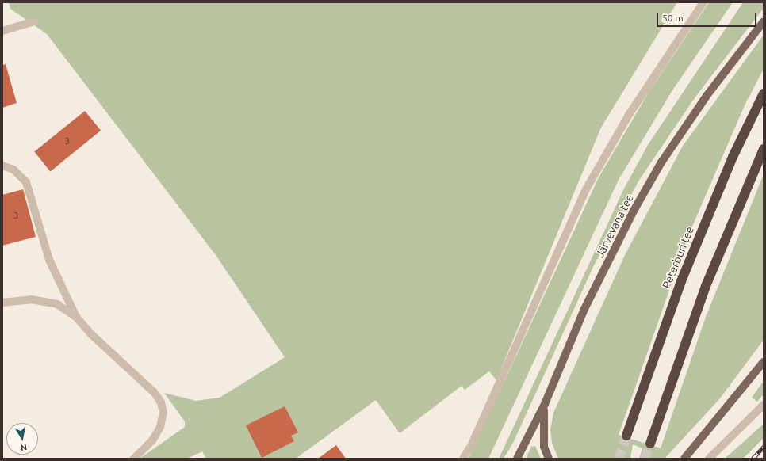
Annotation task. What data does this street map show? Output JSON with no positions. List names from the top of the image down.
{
  "streets": {
    "highway": ["Peterburi tee"],
    "main road": ["Järvevana tee"]
  },
  "house_numbers": ["3", "3"],
  "scale_bar": "50 m",
  "north": "bottom"
}
